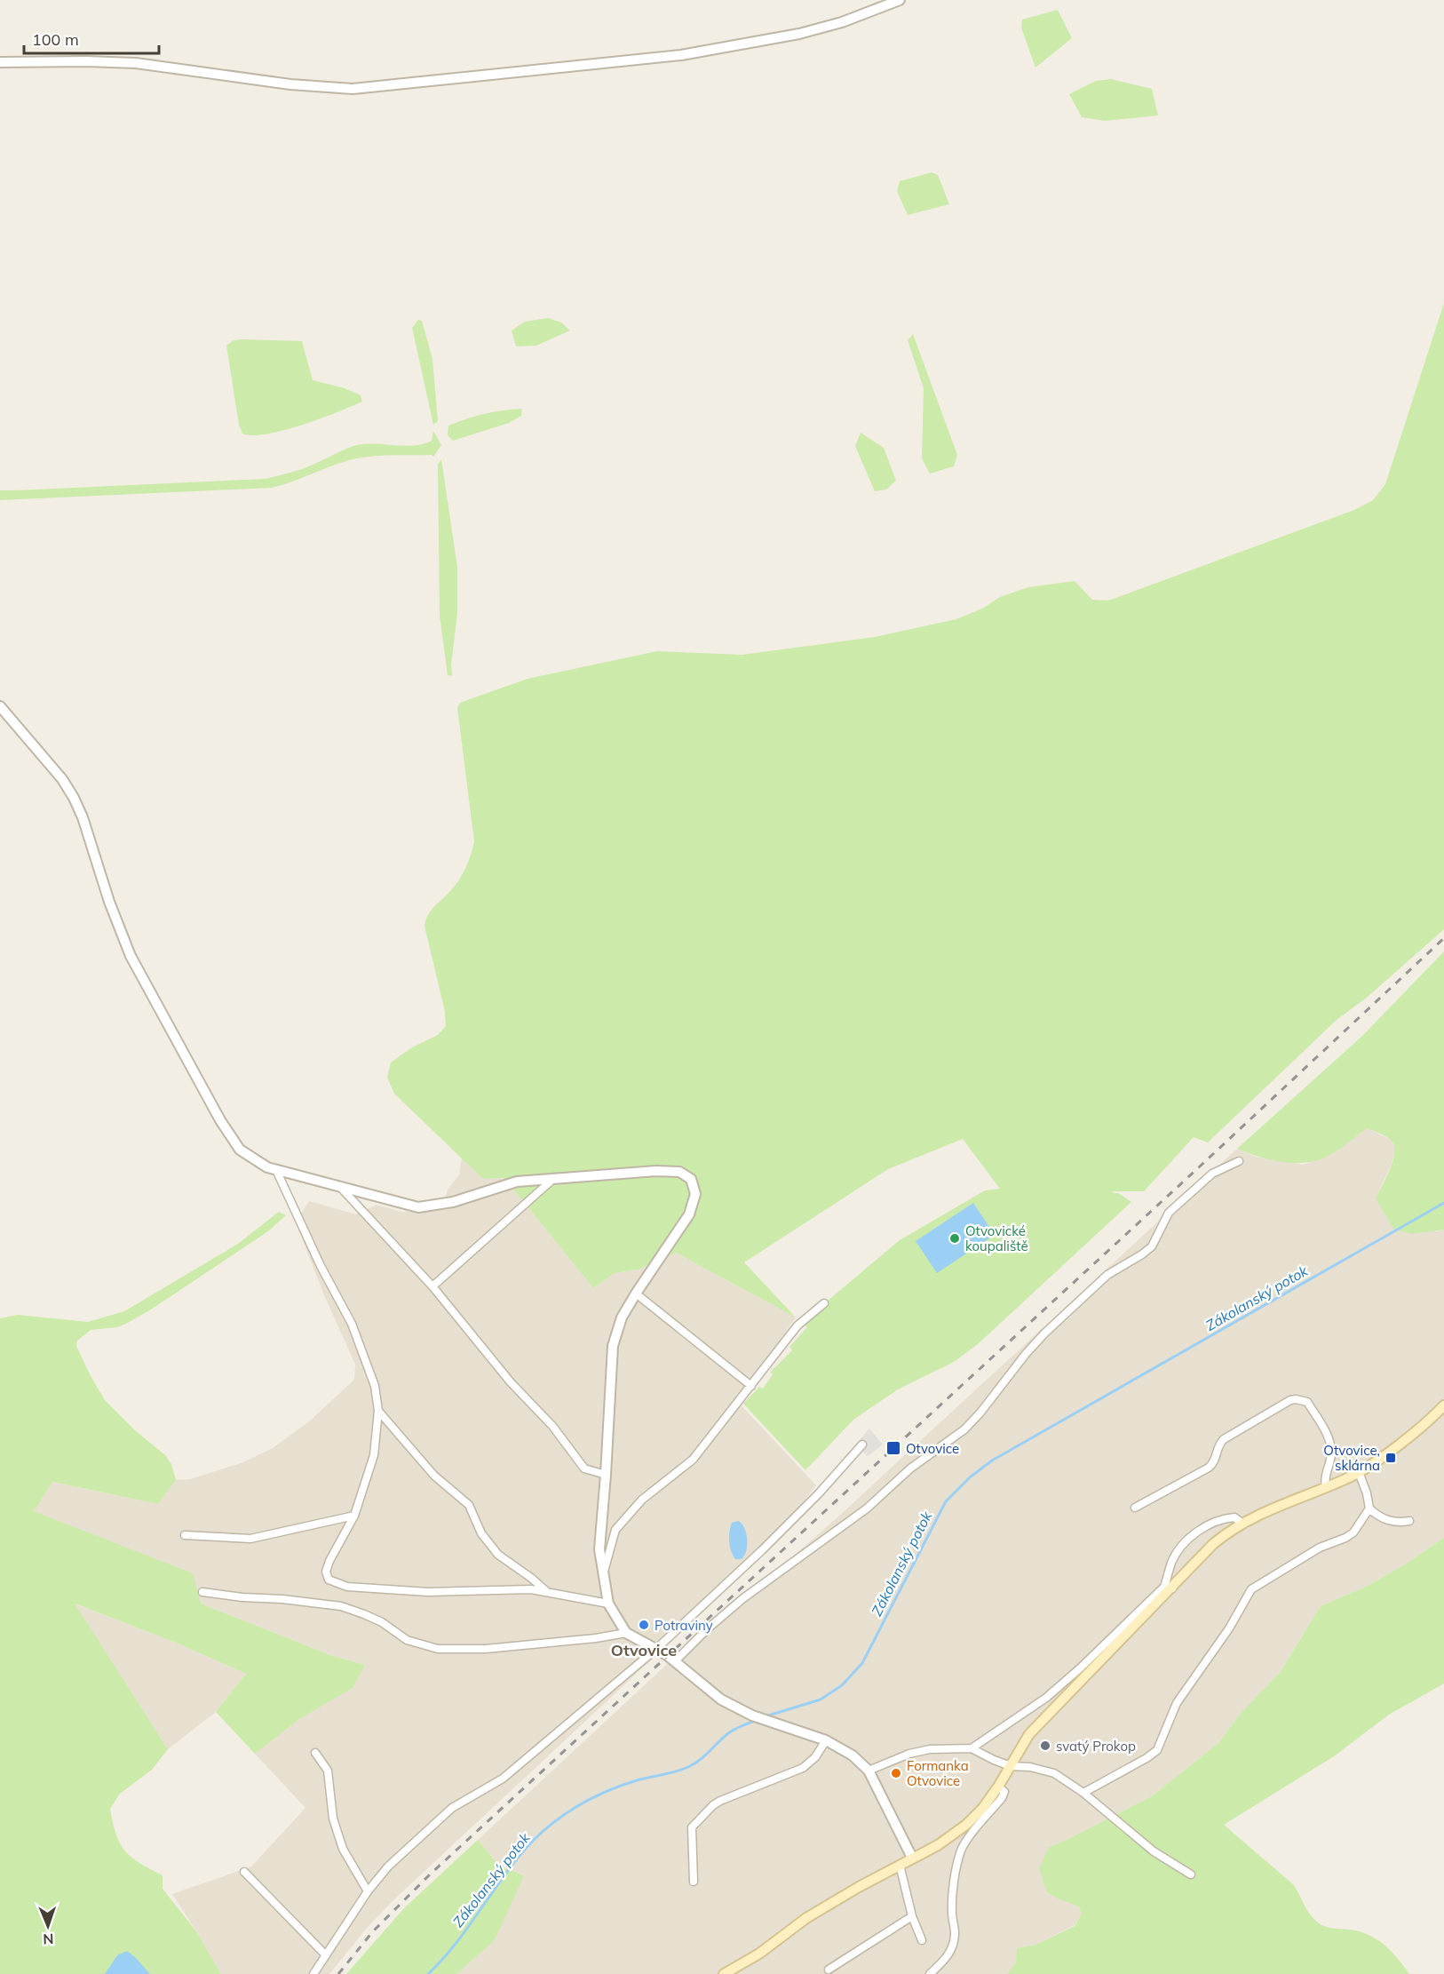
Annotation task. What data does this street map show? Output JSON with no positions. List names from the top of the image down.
{
  "districts": ["Otvovice"],
  "water": ["Zákolanský potok"],
  "places": {
    "other": [
      "Otvovické koupaliště",
      "Potraviny",
      "svatý Prokop",
      "Formanka Otvovice"
    ],
    "transit": ["Otvovice", "Otvovice, sklárna"]
  },
  "scale_bar": "100 m",
  "north": "bottom"
}
